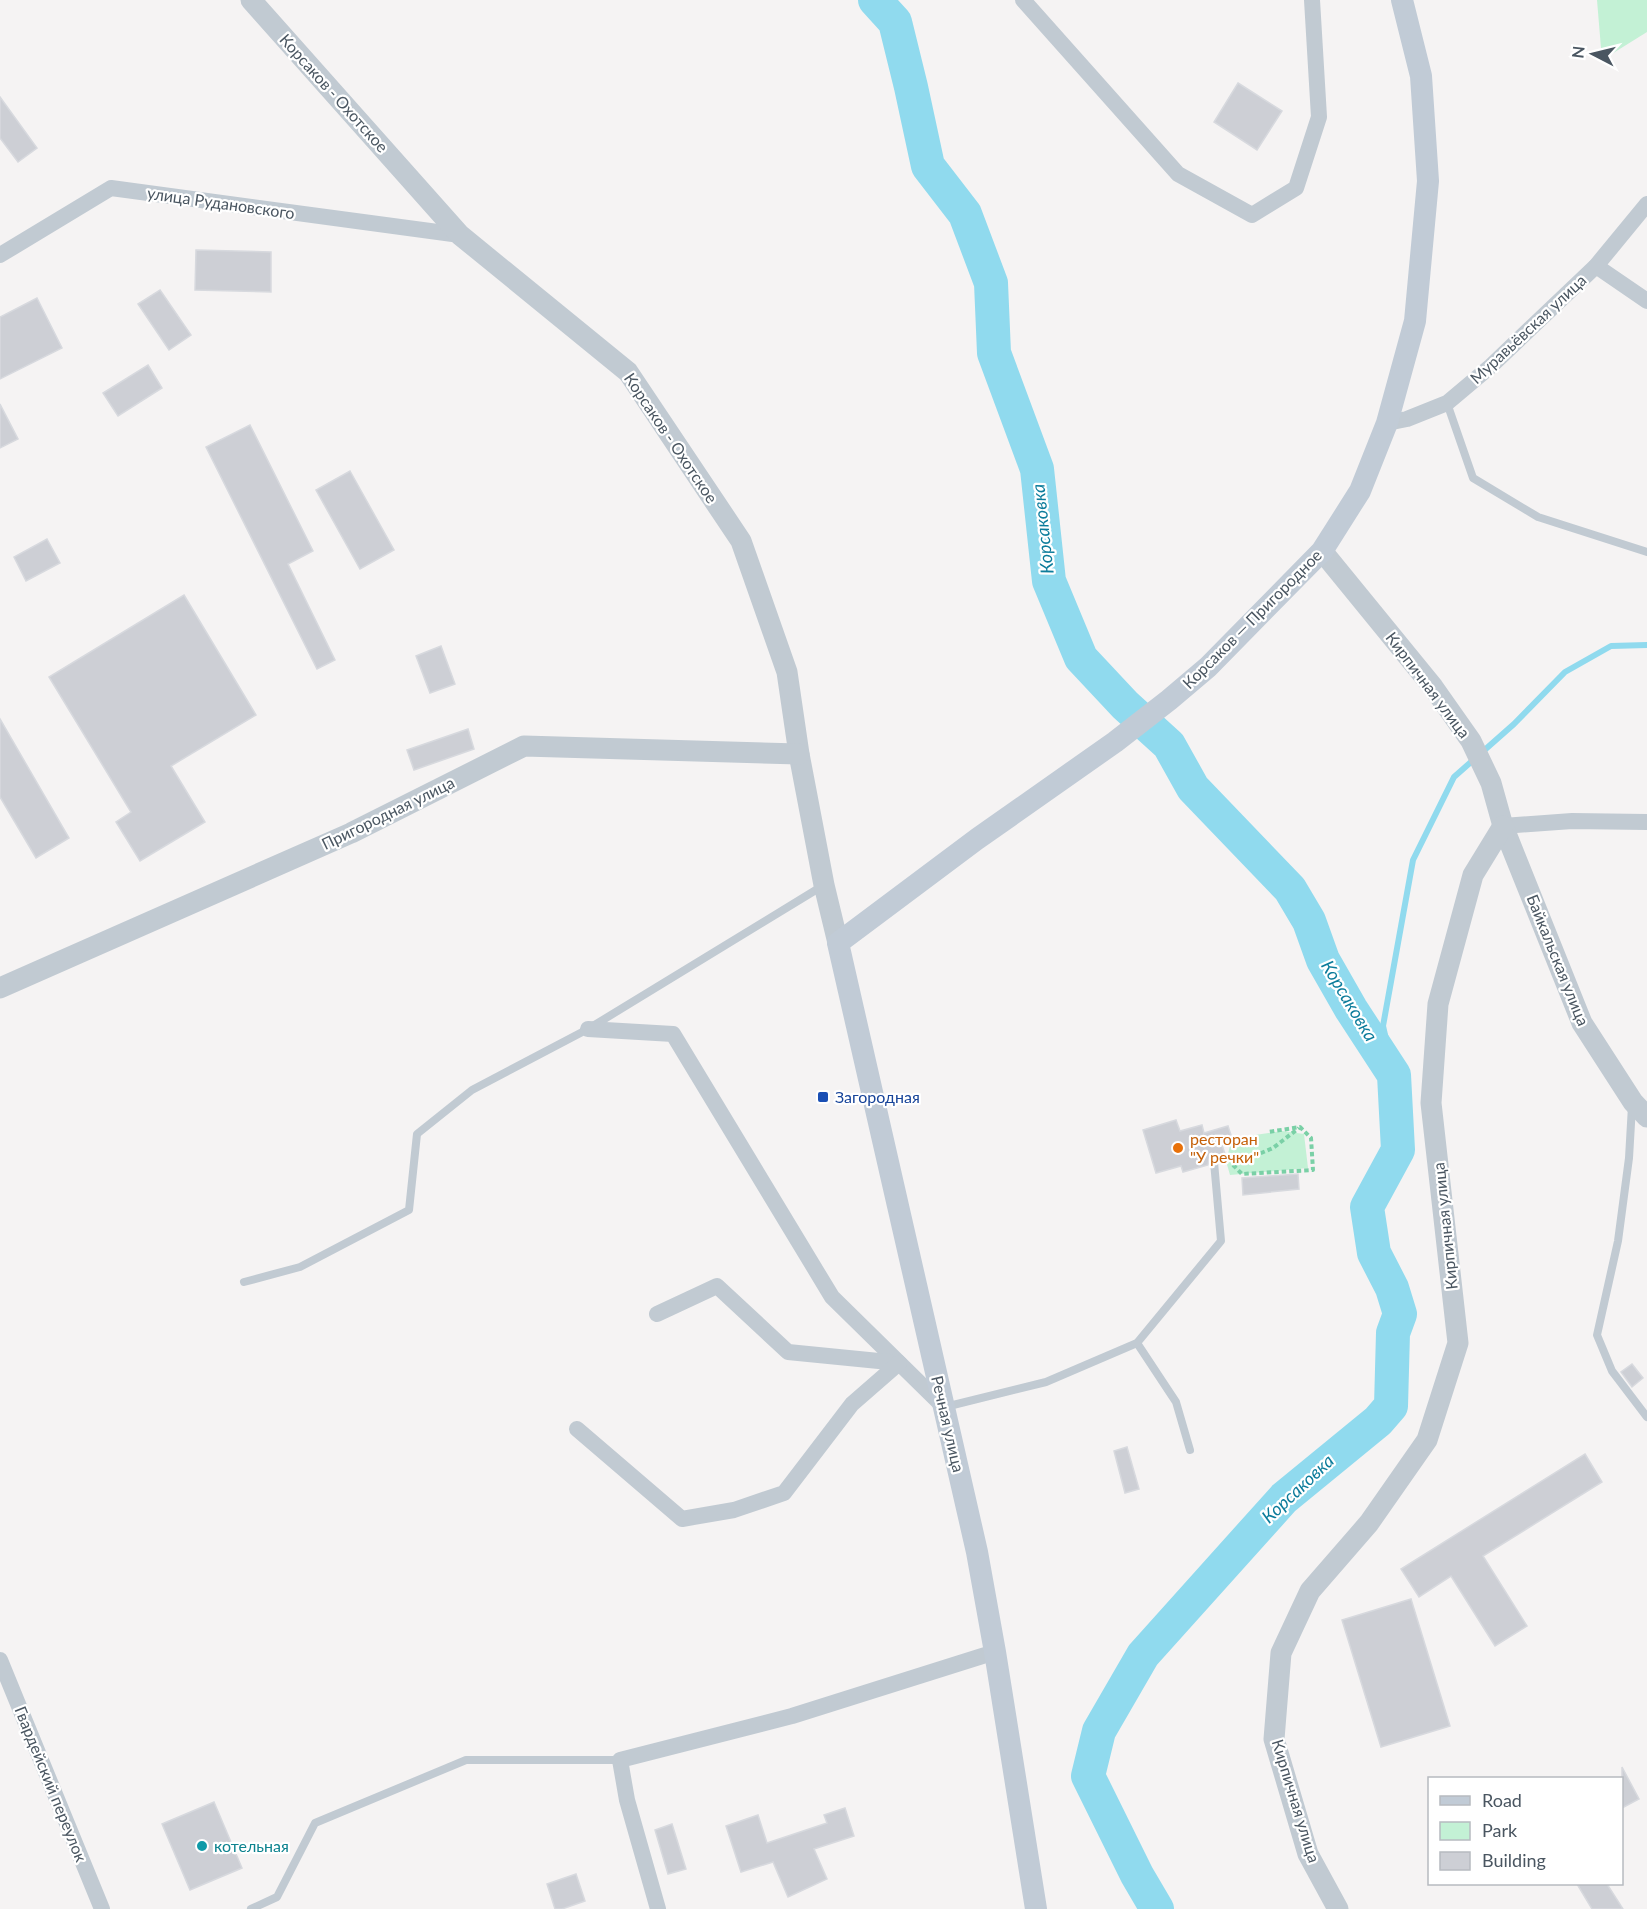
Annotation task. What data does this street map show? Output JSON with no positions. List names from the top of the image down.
{
  "streets": {
    "main road": ["Корсаков — Пригородное", "Речная улица"],
    "street": [
      "Корсаков - Охотское",
      "улица Рудановского",
      "Муравьёвская улица",
      "Кирпичная улица",
      "Пригородная улица",
      "Байкальская улица",
      "Гвардейский переулок"
    ]
  },
  "crossings": [
    ["Корсаков - Охотское", "улица Рудановского"],
    ["Корсаков - Охотское", "Корсаков — Пригородное"],
    ["Корсаков - Охотское", "Пригородная улица"],
    ["Корсаков - Охотское", "Речная улица"],
    ["Муравьёвская улица", "Корсаков — Пригородное"],
    ["Корсаков — Пригородное", "Кирпичная улица"],
    ["Корсаков — Пригородное", "Речная улица"],
    ["Кирпичная улица", "Байкальская улица"]
  ],
  "water": ["Корсаковка"],
  "places": {
    "transit": ["Загородная"],
    "other": ["ресторан \"У речки\"", "котельная"]
  },
  "legend": ["Road", "Park", "Building"],
  "north": "left"
}
